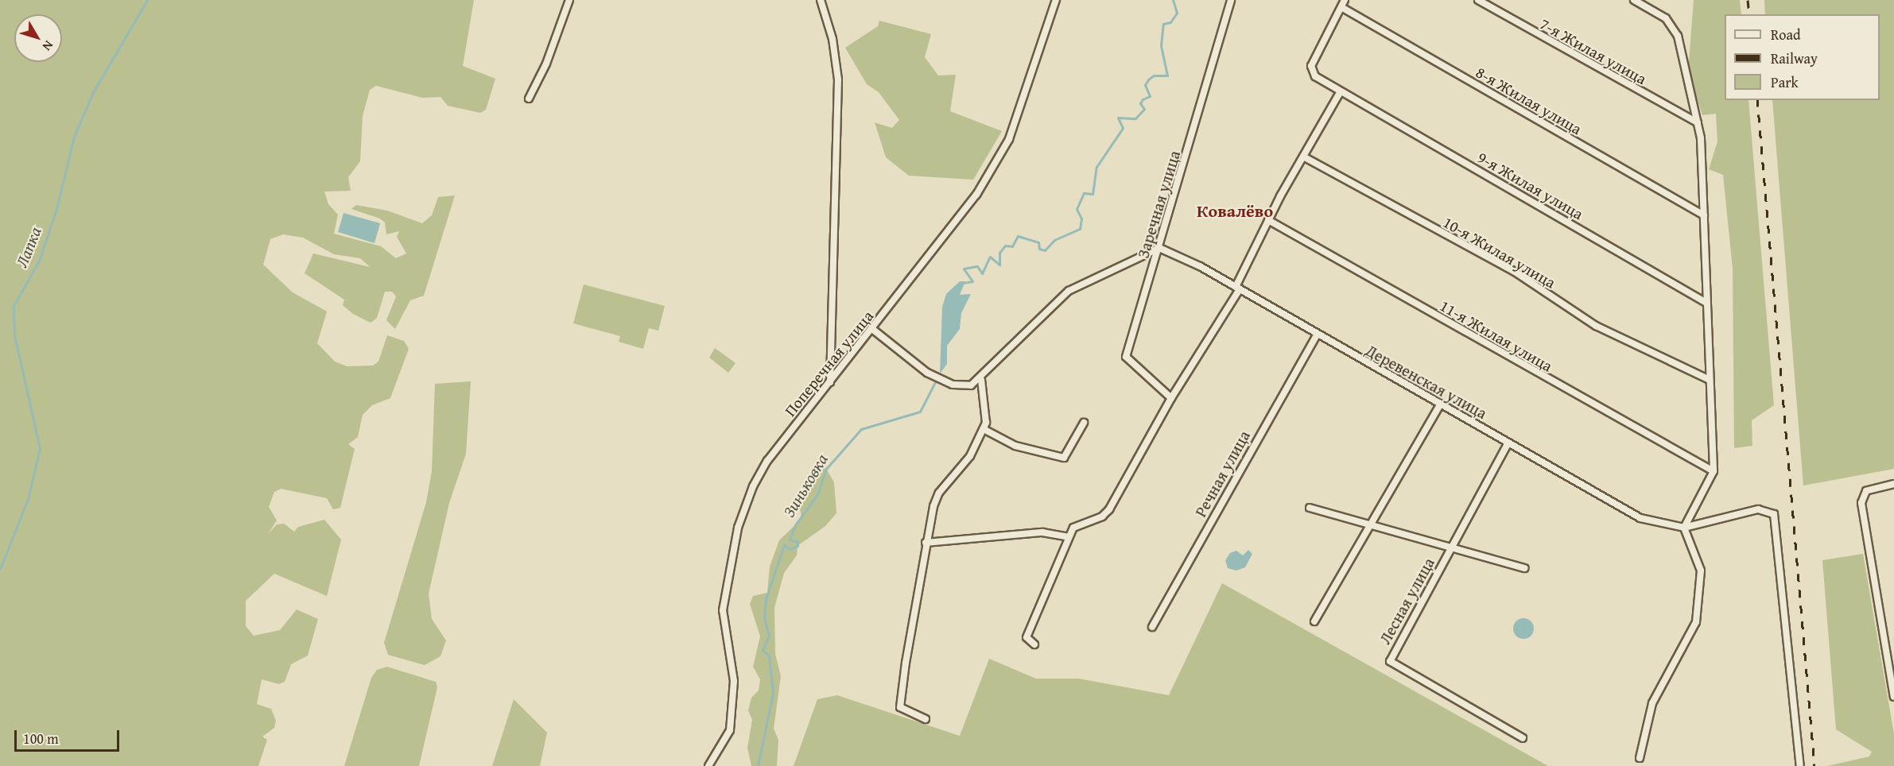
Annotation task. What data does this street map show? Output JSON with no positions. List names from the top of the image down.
{
  "streets": {
    "street": [
      "7-я Жилая улица",
      "8-я Жилая улица",
      "9-я Жилая улица",
      "Заречная улица",
      "10-я Жилая улица",
      "11-я Жилая улица",
      "Поперечная улица",
      "Деревенская улица",
      "Речная улица",
      "Лесная улица"
    ]
  },
  "crossings": [
    ["8-я Жилая улица", "9-я Жилая улица"],
    ["Заречная улица", "Деревенская улица"],
    ["Деревенская улица", "Речная улица"],
    ["Деревенская улица", "Лесная улица"]
  ],
  "districts": ["Ковалёво"],
  "water": ["Лапка", "Зиньковка"],
  "legend": ["Road", "Railway", "Park"],
  "scale_bar": "100 m",
  "north": "bottom right"
}
